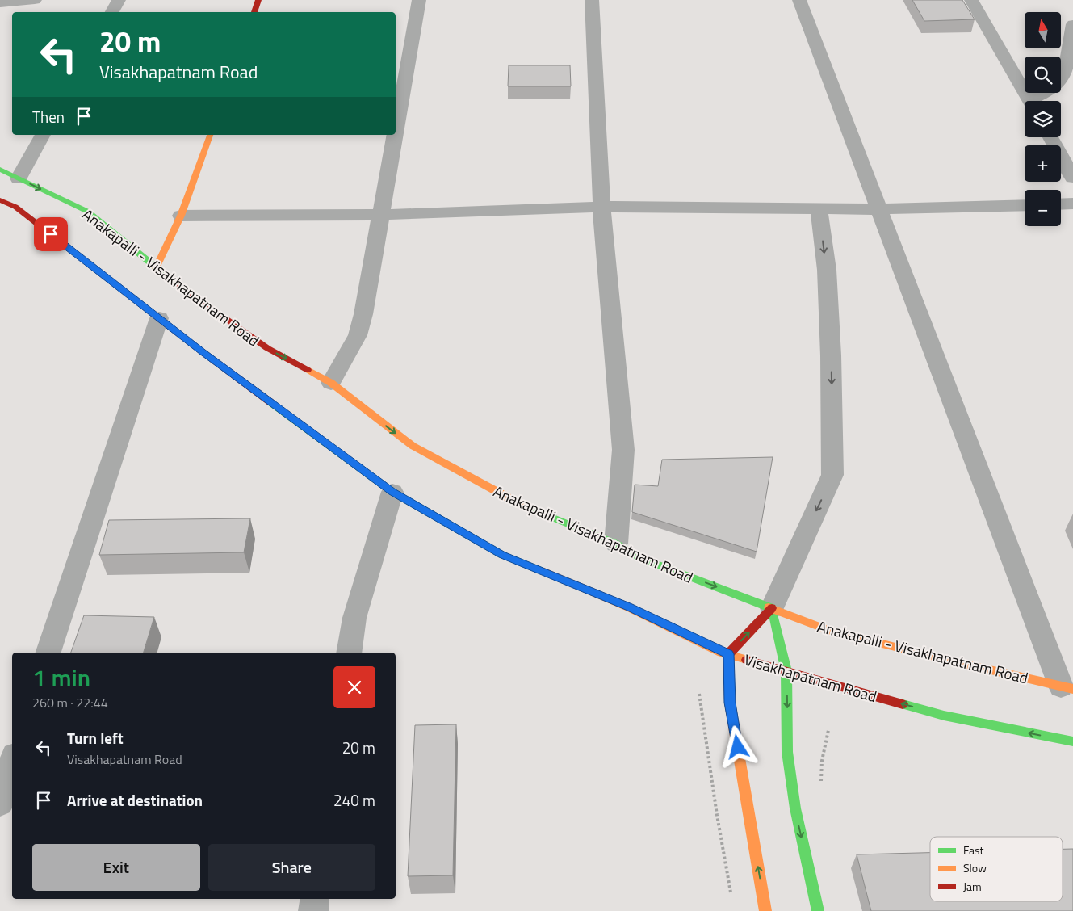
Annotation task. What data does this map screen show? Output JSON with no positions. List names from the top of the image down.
{
  "streets": {
    "main road": ["Anakapalli - Visakhapatnam Road", "Visakhapatnam Road"]
  },
  "one_way": ["Anakapalli - Visakhapatnam Road"],
  "legend": ["Fast", "Slow", "Jam"],
  "north": "top",
  "page": {
    "map_buttons": ["+", "−"],
    "turn": ["20 m", "Visakhapatnam Road"],
    "then": "Then",
    "heading": ["1 min", "260 m · 22:44"],
    "list": [
      {
        "name": "Turn left",
        "note": "Visakhapatnam Road",
        "value": "20 m"
      },
      {
        "name": "Arrive at destination",
        "value": "240 m"
      }
    ],
    "buttons": ["Exit", "Share"]
  }
}
